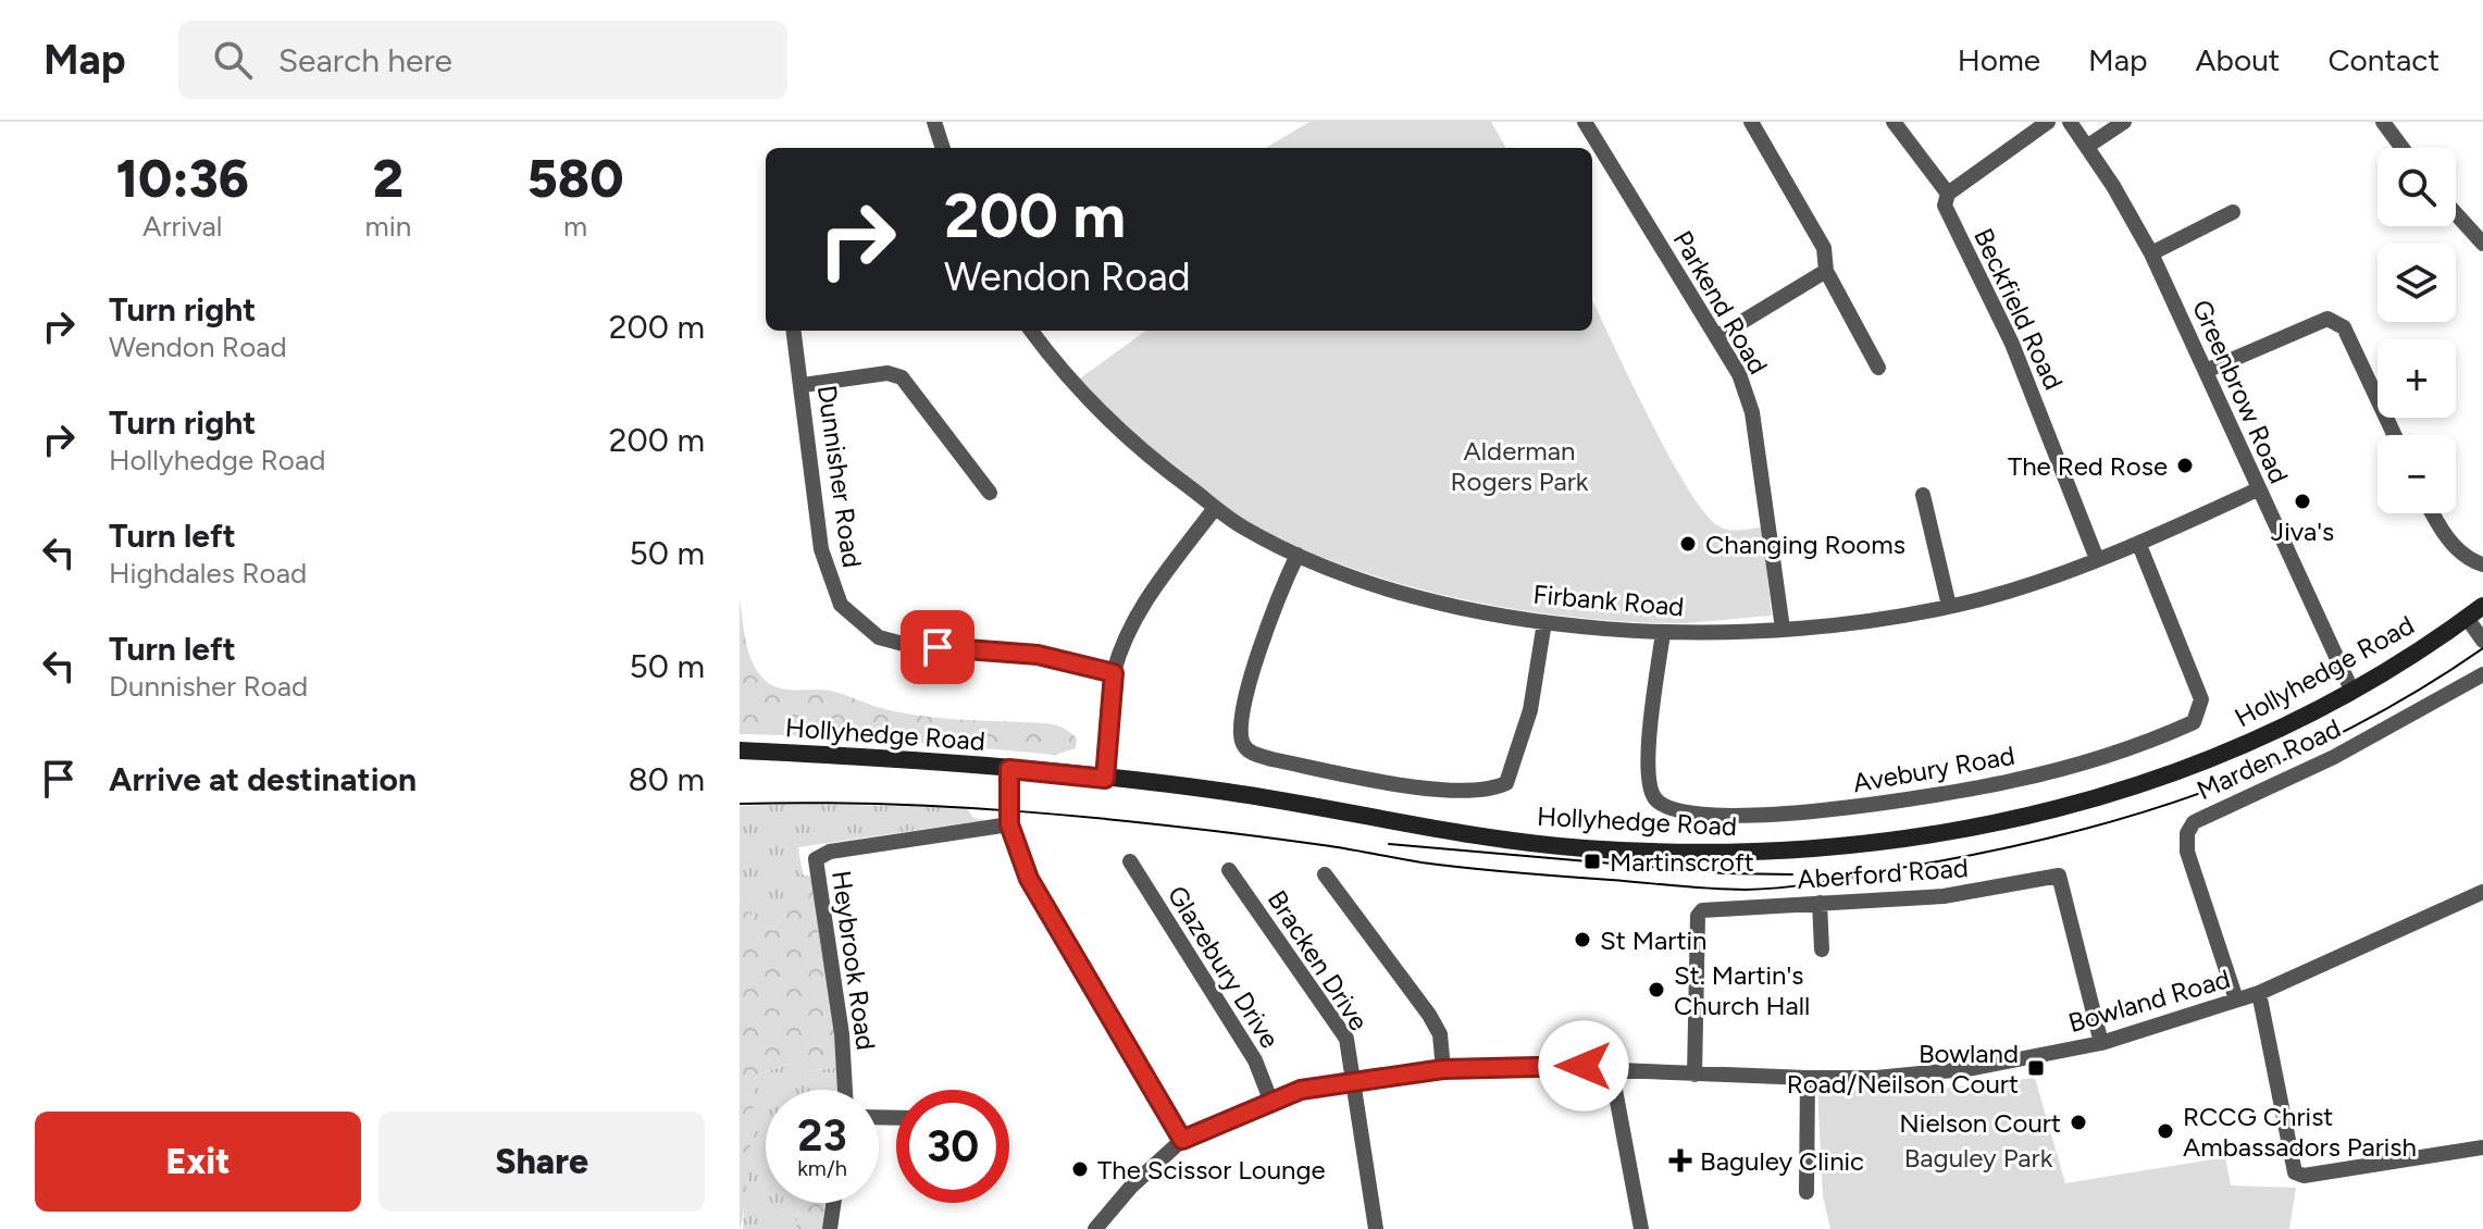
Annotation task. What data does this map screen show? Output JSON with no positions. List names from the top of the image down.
{
  "streets": {
    "street": [
      "Parkend Road",
      "Beckfield Road",
      "Greenbrow Road",
      "Dunnisher Road",
      "Firbank Road",
      "Hollyhedge Road",
      "Marden Road",
      "Avebury Road",
      "Aberford Road",
      "Heybrook Road",
      "Bracken Drive",
      "Glazebury Drive",
      "Bowland Road"
    ]
  },
  "crossings": [
    ["Parkend Road", "Firbank Road"],
    ["Beckfield Road", "Firbank Road"],
    ["Greenbrow Road", "Firbank Road"],
    ["Greenbrow Road", "Hollyhedge Road"],
    ["Firbank Road", "Avebury Road"],
    ["Marden Road", "Bowland Road"],
    ["Aberford Road", "Bowland Road"],
    ["Bracken Drive", "Bowland Road"],
    ["Glazebury Drive", "Bowland Road"]
  ],
  "parks": ["Alderman Rogers Park", "Baguley Park"],
  "places": {
    "other": [
      "The Red Rose",
      "Jiva's",
      "Changing Rooms",
      "St Martin",
      "St. Martin's Church Hall",
      "Nielson Court",
      "RCCG Christ Ambassadors Parish",
      "The Scissor Lounge"
    ],
    "transit": ["Martinscroft", "Bowland Road/Neilson Court"],
    "health": ["Baguley Clinic"]
  },
  "page": {
    "header": "Map",
    "search": "Search here",
    "nav": [
      "Home",
      "Map",
      "About",
      "Contact"
    ],
    "eta": [
      "10:36",
      "Arrival",
      "2",
      "min",
      "580",
      "m"
    ],
    "map_buttons": ["+", "−"],
    "turn": ["200 m", "Wendon Road"],
    "list": [
      {
        "name": "Turn right",
        "note": "Wendon Road",
        "value": "200 m"
      },
      {
        "name": "Turn right",
        "note": "Hollyhedge Road",
        "value": "200 m"
      },
      {
        "name": "Turn left",
        "note": "Highdales Road",
        "value": "50 m"
      },
      {
        "name": "Turn left",
        "note": "Dunnisher Road",
        "value": "50 m"
      },
      {
        "name": "Arrive at destination",
        "value": "80 m"
      }
    ],
    "speed": "23 km/h",
    "limit": "30",
    "buttons": ["Exit", "Share"]
  }
}
